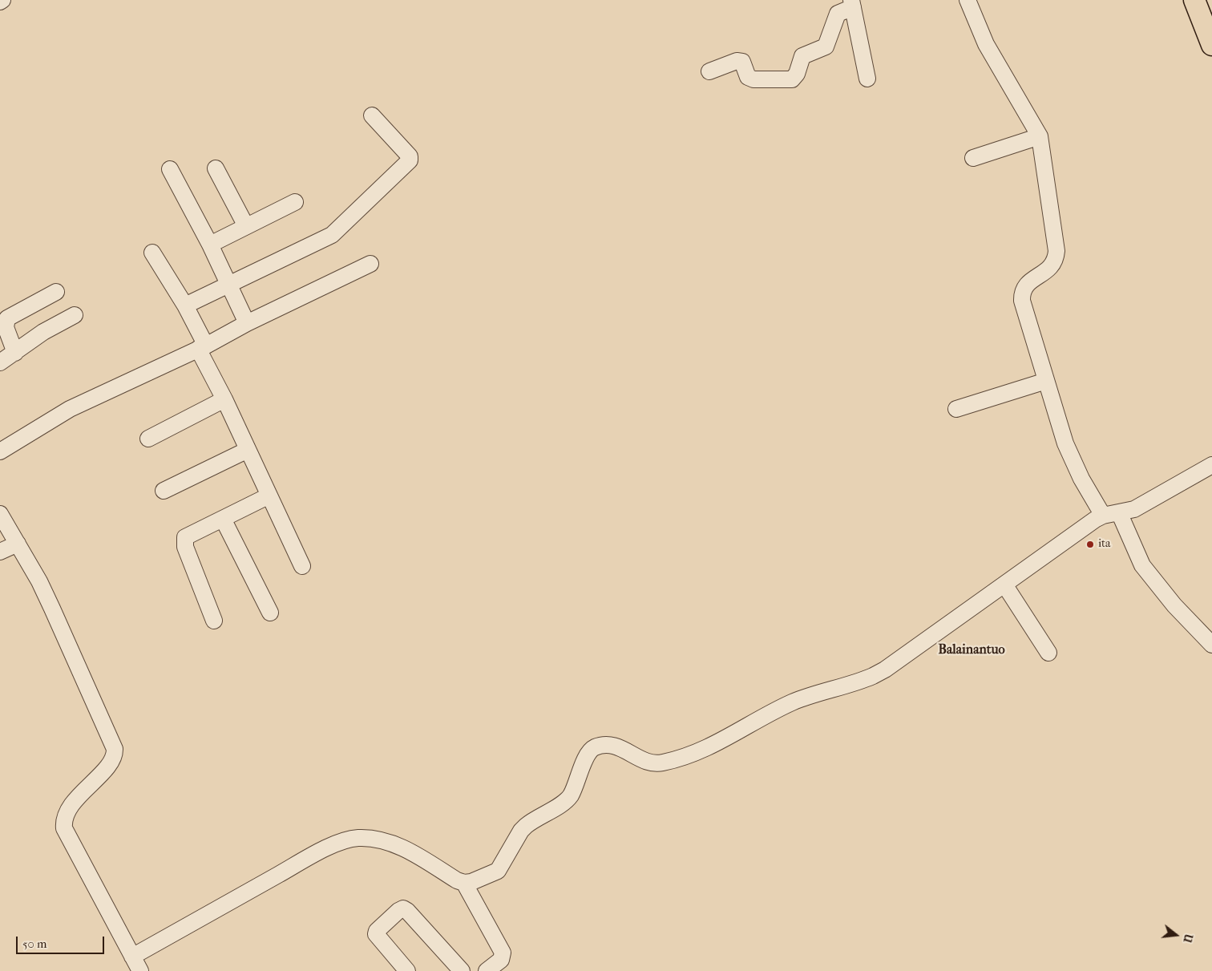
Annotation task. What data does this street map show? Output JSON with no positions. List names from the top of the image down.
{
  "districts": ["Balainantuo"],
  "places": ["ita"],
  "scale_bar": "50 m",
  "north": "right"
}
